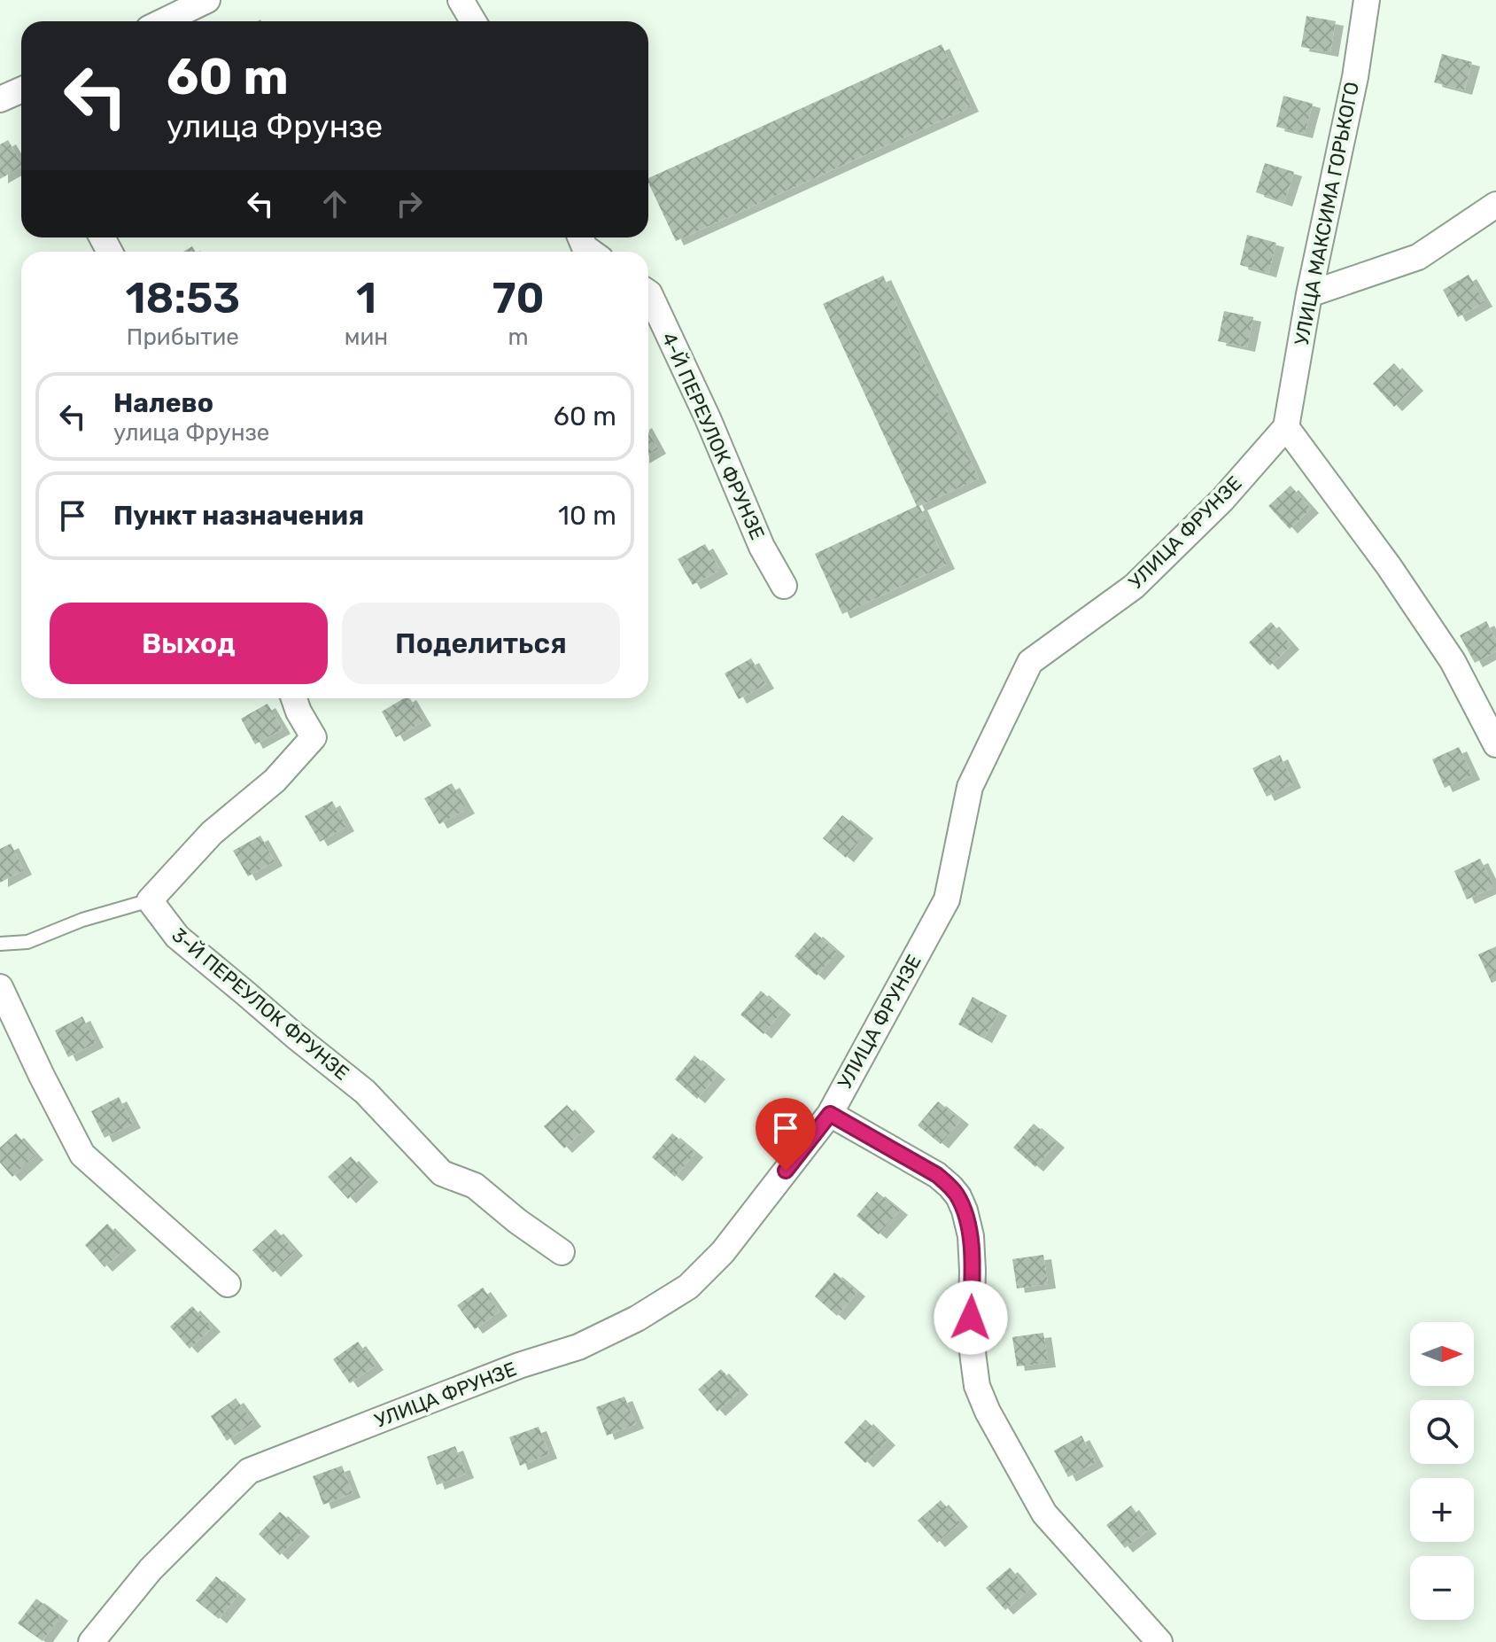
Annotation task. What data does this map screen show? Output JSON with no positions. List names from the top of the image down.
{
  "streets": {
    "street": [
      "УЛИЦА МАКСИМА ГОРЬКОГО",
      "4-Й ПЕРЕУЛОК ФРУНЗЕ",
      "УЛИЦА ФРУНЗЕ",
      "3-Й ПЕРЕУЛОК ФРУНЗЕ"
    ]
  },
  "crossings": [
    ["УЛИЦА МАКСИМА ГОРЬКОГО", "УЛИЦА ФРУНЗЕ"]
  ],
  "north": "right",
  "page": {
    "turn": ["60 m", "улица Фрунзе"],
    "eta": [
      "18:53",
      "Прибытие",
      "1",
      "мин",
      "70",
      "m"
    ],
    "list": [
      {
        "name": "Налево",
        "note": "улица Фрунзе",
        "value": "60 m"
      },
      {
        "name": "Пункт назначения",
        "value": "10 m"
      }
    ],
    "buttons": ["Выход", "Поделиться"],
    "map_buttons": ["+", "−"]
  }
}
